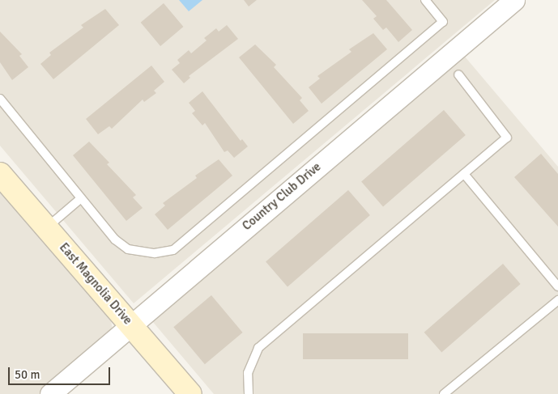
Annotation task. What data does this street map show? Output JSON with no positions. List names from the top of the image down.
{
  "streets": {
    "main road": ["East Magnolia Drive"],
    "street": ["Country Club Drive"]
  },
  "crossings": [
    ["Country Club Drive", "East Magnolia Drive"]
  ],
  "scale_bar": "50 m"
}
